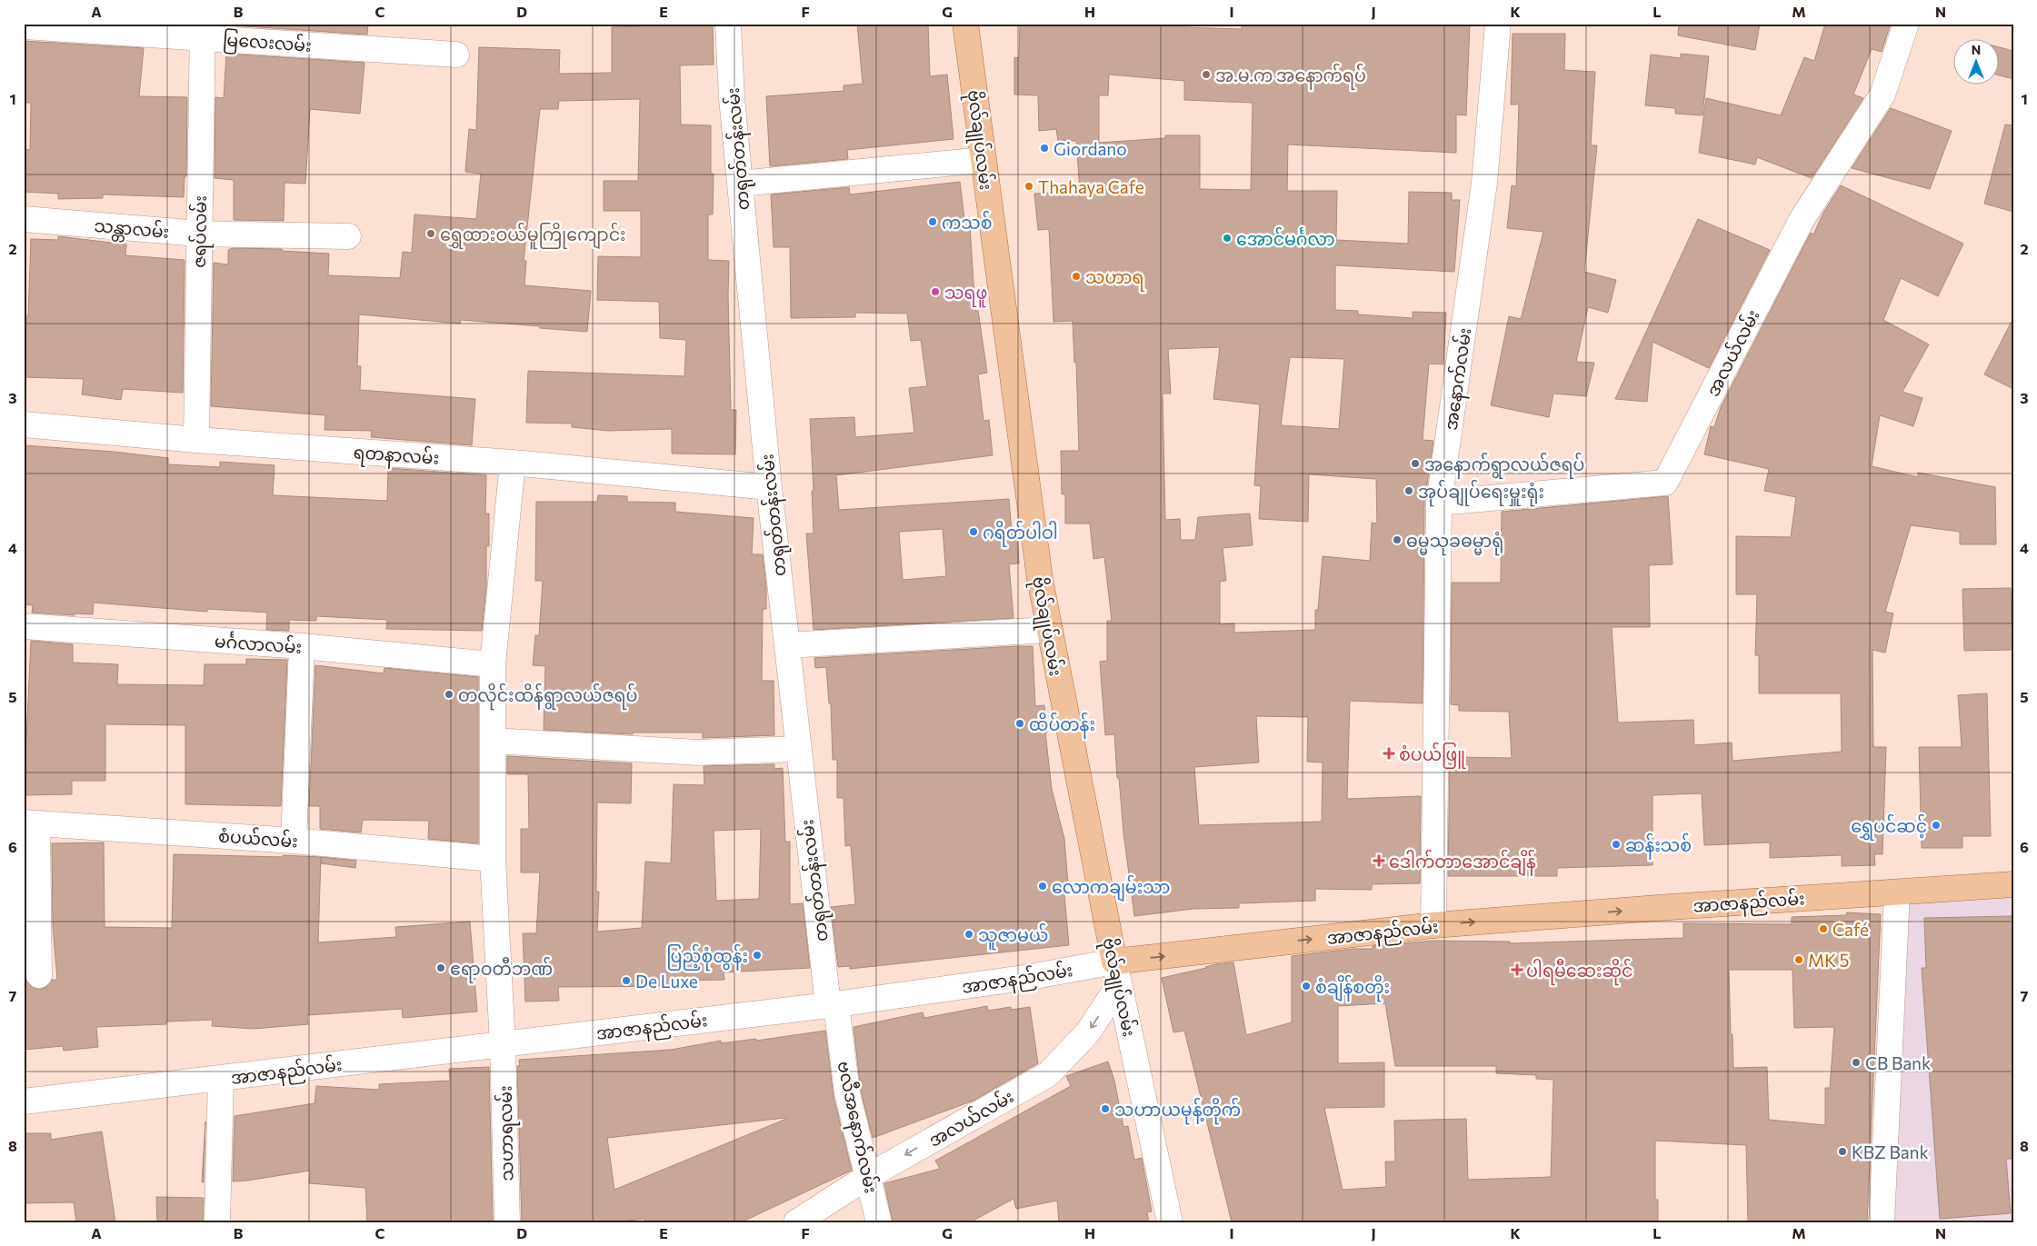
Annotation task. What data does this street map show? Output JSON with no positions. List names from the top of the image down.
{
  "streets": {
    "main road": ["ဗိုလ်ချုပ်လမ်း", "အာဇာနည်လမ်း"],
    "street": [
      "မြလေးလမ်း",
      "တရုတ်တန်းလမ်း",
      "သန္တာလမ်း",
      "ဇရပ်လမ်း",
      "အလယ်လမ်း",
      "အနောက်လမ်း",
      "ရတနာလမ်း",
      "မင်္ဂလာလမ်း",
      "စံပယ်လမ်း",
      "ဗလီအနောက်လမ်း",
      "သဟာရလမ်း"
    ]
  },
  "crossings": [
    ["မြလေးလမ်း", "ဇရပ်လမ်း"],
    ["ဗိုလ်ချုပ်လမ်း", "အလယ်လမ်း"],
    ["ဗိုလ်ချုပ်လမ်း", "အာဇာနည်လမ်း"],
    ["တရုတ်တန်းလမ်း", "ရတနာလမ်း"],
    ["တရုတ်တန်းလမ်း", "အာဇာနည်လမ်း"],
    ["တရုတ်တန်းလမ်း", "ဗလီအနောက်လမ်း"],
    ["သန္တာလမ်း", "ဇရပ်လမ်း"],
    ["ဇရပ်လမ်း", "ရတနာလမ်း"],
    ["အလယ်လမ်း", "အနောက်လမ်း"],
    ["အလယ်လမ်း", "အာဇာနည်လမ်း"],
    ["အလယ်လမ်း", "ဗလီအနောက်လမ်း"],
    ["အနောက်လမ်း", "အာဇာနည်လမ်း"],
    ["ရတနာလမ်း", "သဟာရလမ်း"],
    ["မင်္ဂလာလမ်း", "သဟာရလမ်း"],
    ["စံပယ်လမ်း", "သဟာရလမ်း"],
    ["အာဇာနည်လမ်း", "ဗလီအနောက်လမ်း"],
    ["အာဇာနည်လမ်း", "သဟာရလမ်း"]
  ],
  "one_way": ["အာဇာနည်လမ်း"],
  "places": {
    "other": [
      "အ.မ.က အနောက်ရပ်",
      "Giordano",
      "Thahaya Cafe",
      "ကသစ်",
      "ရွှေထားဝယ်မူကြိုကျောင်း",
      "အောင်မင်္ဂလာ",
      "သဟာရ",
      "သရဖူ",
      "အနောက်ရွာလယ်ဇရပ်",
      "အုပ်ချုပ်ရေးမှူးရုံး",
      "ဂရိတ်ပါဝါ",
      "ဓမ္မသုခဓမ္မာရုံ",
      "တလိုင်းထိန်ရွာလယ်ဇရပ်",
      "ထိပ်တန်း",
      "ရွှေပင်ဆင့်",
      "ဆန်းသစ်",
      "လောကချမ်းသာ",
      "Café",
      "သူဇာမယ်",
      "ပြည့်စုံထွန်း",
      "MK 5",
      "ဧရာဝတီဘဏ်",
      "De Luxe",
      "စံချိန်စတိုး",
      "CB Bank",
      "သဟာယမုန့်တိုက်",
      "KBZ Bank"
    ],
    "health": ["စံပယ်ဖြူ", "ဒေါက်တာအောင်ချိန်", "ပါရမီဆေးဆိုင်"]
  },
  "north": "top",
  "grid": {
    "columns": [
      "A",
      "B",
      "C",
      "D",
      "E",
      "F",
      "G",
      "H",
      "I",
      "J",
      "K",
      "L",
      "M",
      "N"
    ],
    "rows": [
      "1",
      "2",
      "3",
      "4",
      "5",
      "6",
      "7",
      "8"
    ]
  }
}
